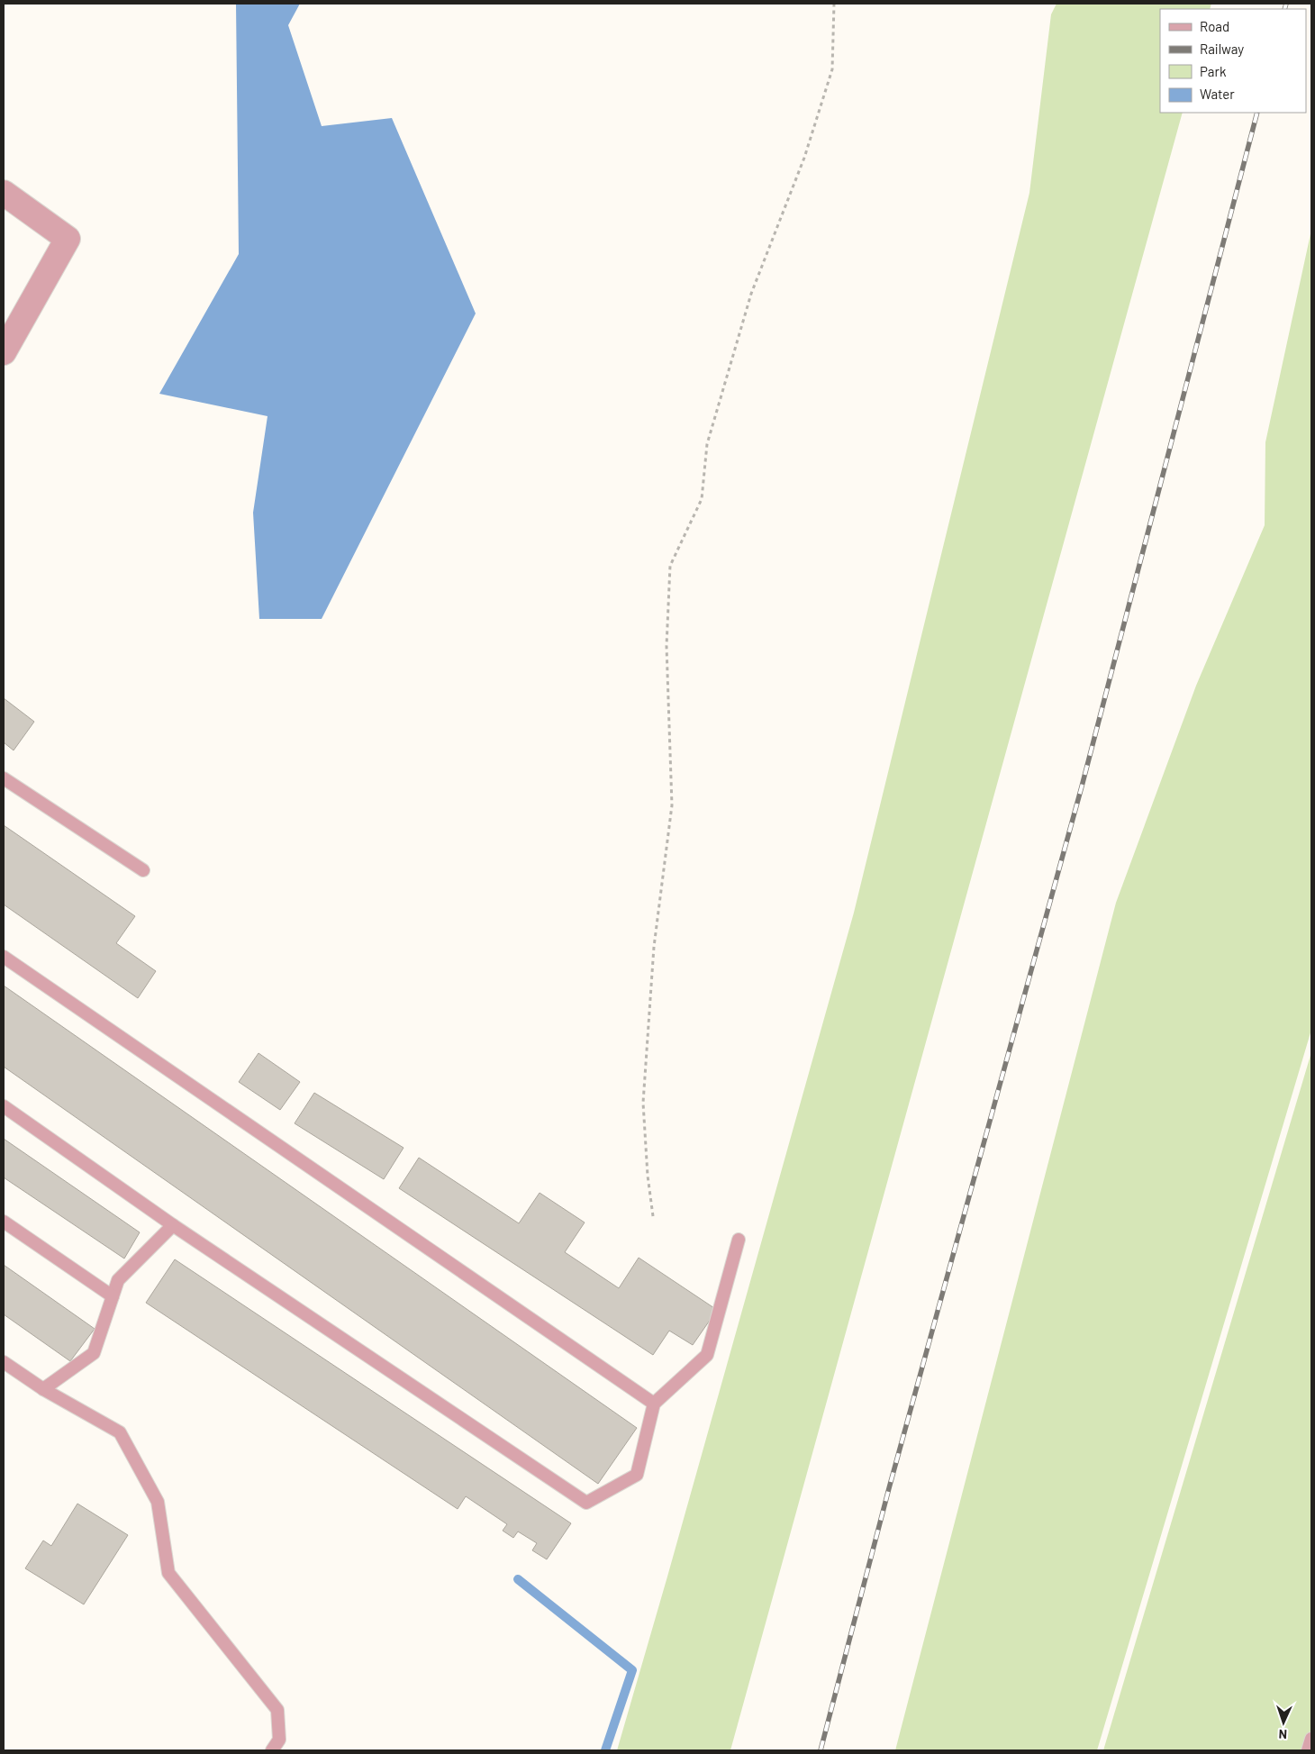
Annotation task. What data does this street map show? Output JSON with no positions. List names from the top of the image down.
{
  "legend": [
    "Road",
    "Railway",
    "Park",
    "Water"
  ],
  "north": "bottom"
}
